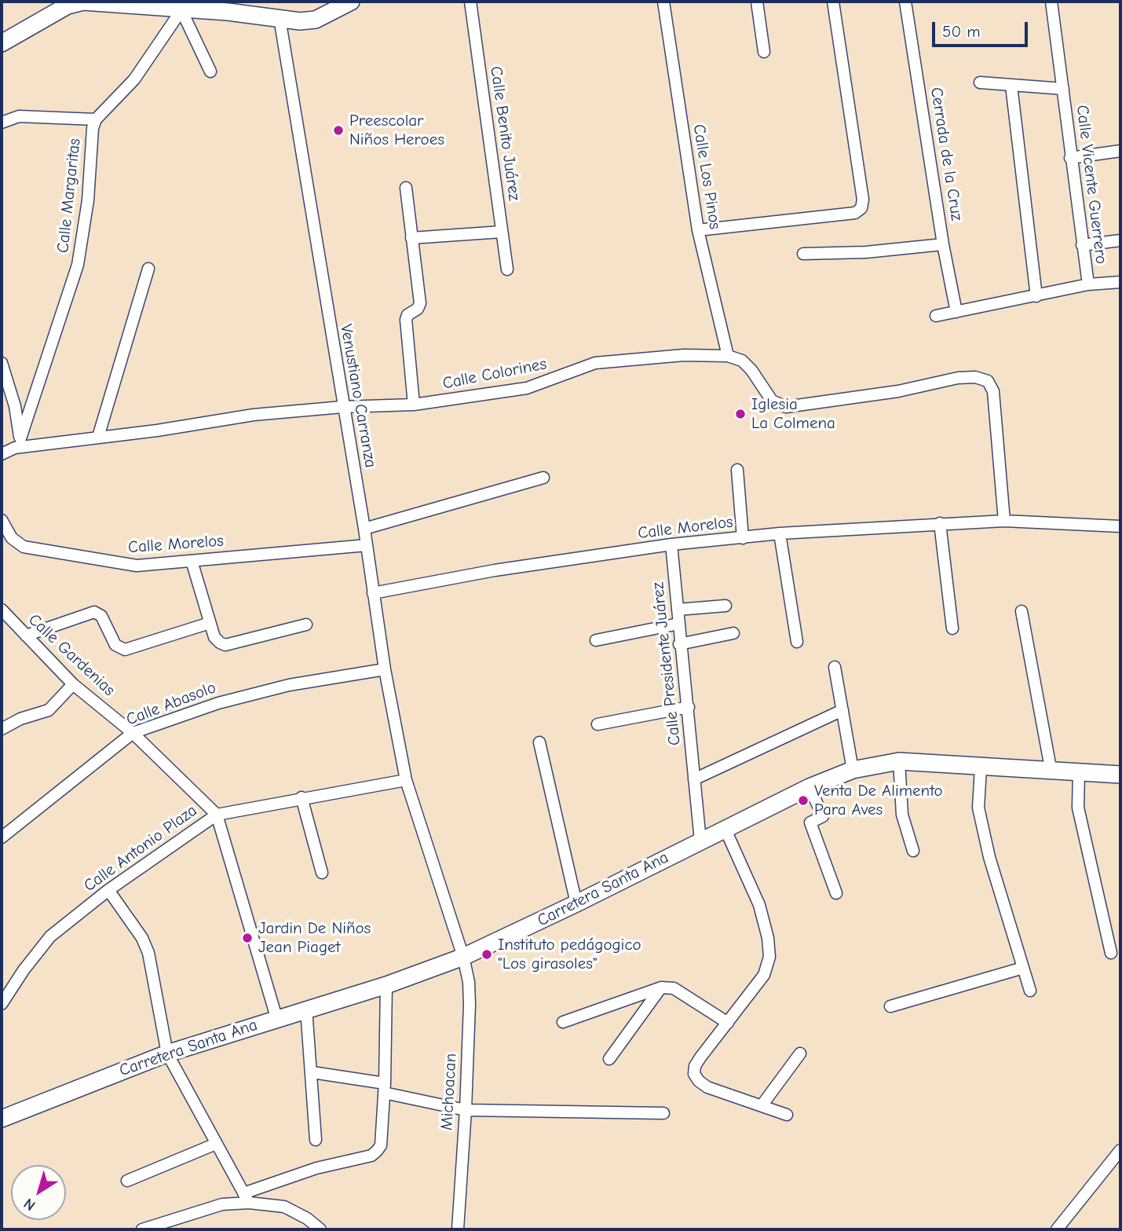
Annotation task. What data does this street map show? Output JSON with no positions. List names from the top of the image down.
{
  "streets": {
    "main road": ["Carretera Santa Ana"],
    "street": [
      "Calle Benito Juárez",
      "Cerrada de la Cruz",
      "Calle Los Pinos",
      "Calle Vicente Guerrero",
      "Calle Margaritas",
      "Calle Colorines",
      "Venustiano Carranza",
      "Calle Morelos",
      "Calle Gardenias",
      "Calle Presidente Juárez",
      "Calle Abasolo",
      "Calle Antonio Plaza",
      "Michoacan"
    ]
  },
  "crossings": [
    ["Calle Los Pinos", "Calle Colorines"],
    ["Calle Margaritas", "Calle Colorines"],
    ["Calle Colorines", "Venustiano Carranza"],
    ["Venustiano Carranza", "Calle Morelos"],
    ["Venustiano Carranza", "Calle Abasolo"],
    ["Venustiano Carranza", "Calle Antonio Plaza"],
    ["Venustiano Carranza", "Michoacan"],
    ["Calle Morelos", "Calle Presidente Juárez"],
    ["Calle Gardenias", "Calle Abasolo"],
    ["Calle Gardenias", "Calle Antonio Plaza"],
    ["Calle Presidente Juárez", "Carretera Santa Ana"],
    ["Calle Antonio Plaza", "Michoacan"],
    ["Carretera Santa Ana", "Michoacan"]
  ],
  "places": [
    "Preescolar Niños Heroes",
    "Iglesia La Colmena",
    "Venta De Alimento Para Aves",
    "Jardin De Niños Jean Piaget",
    "Instituto pedágogico \"Los girasoles\""
  ],
  "scale_bar": "50 m",
  "north": "bottom left"
}
